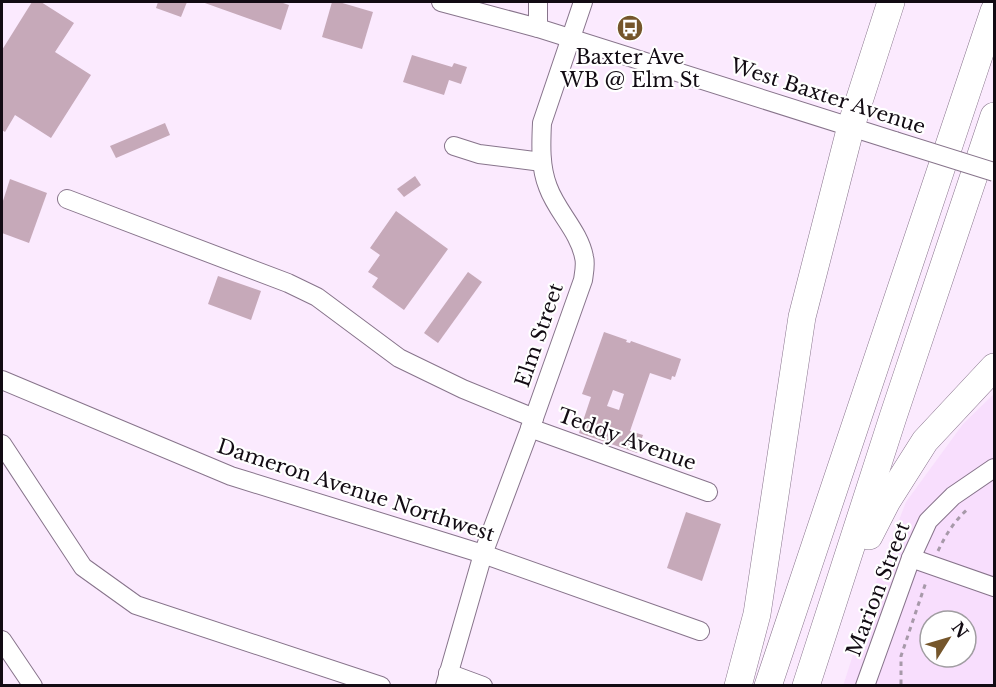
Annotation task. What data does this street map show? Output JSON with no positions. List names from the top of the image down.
{
  "streets": {
    "street": [
      "West Baxter Avenue",
      "Elm Street",
      "Teddy Avenue",
      "Dameron Avenue Northwest",
      "Marion Street"
    ]
  },
  "crossings": [
    ["West Baxter Avenue", "Elm Street"],
    ["Elm Street", "Teddy Avenue"],
    ["Elm Street", "Dameron Avenue Northwest"]
  ],
  "places": {
    "bus stop": ["Baxter Ave WB @ Elm St"]
  },
  "north": "top right"
}
